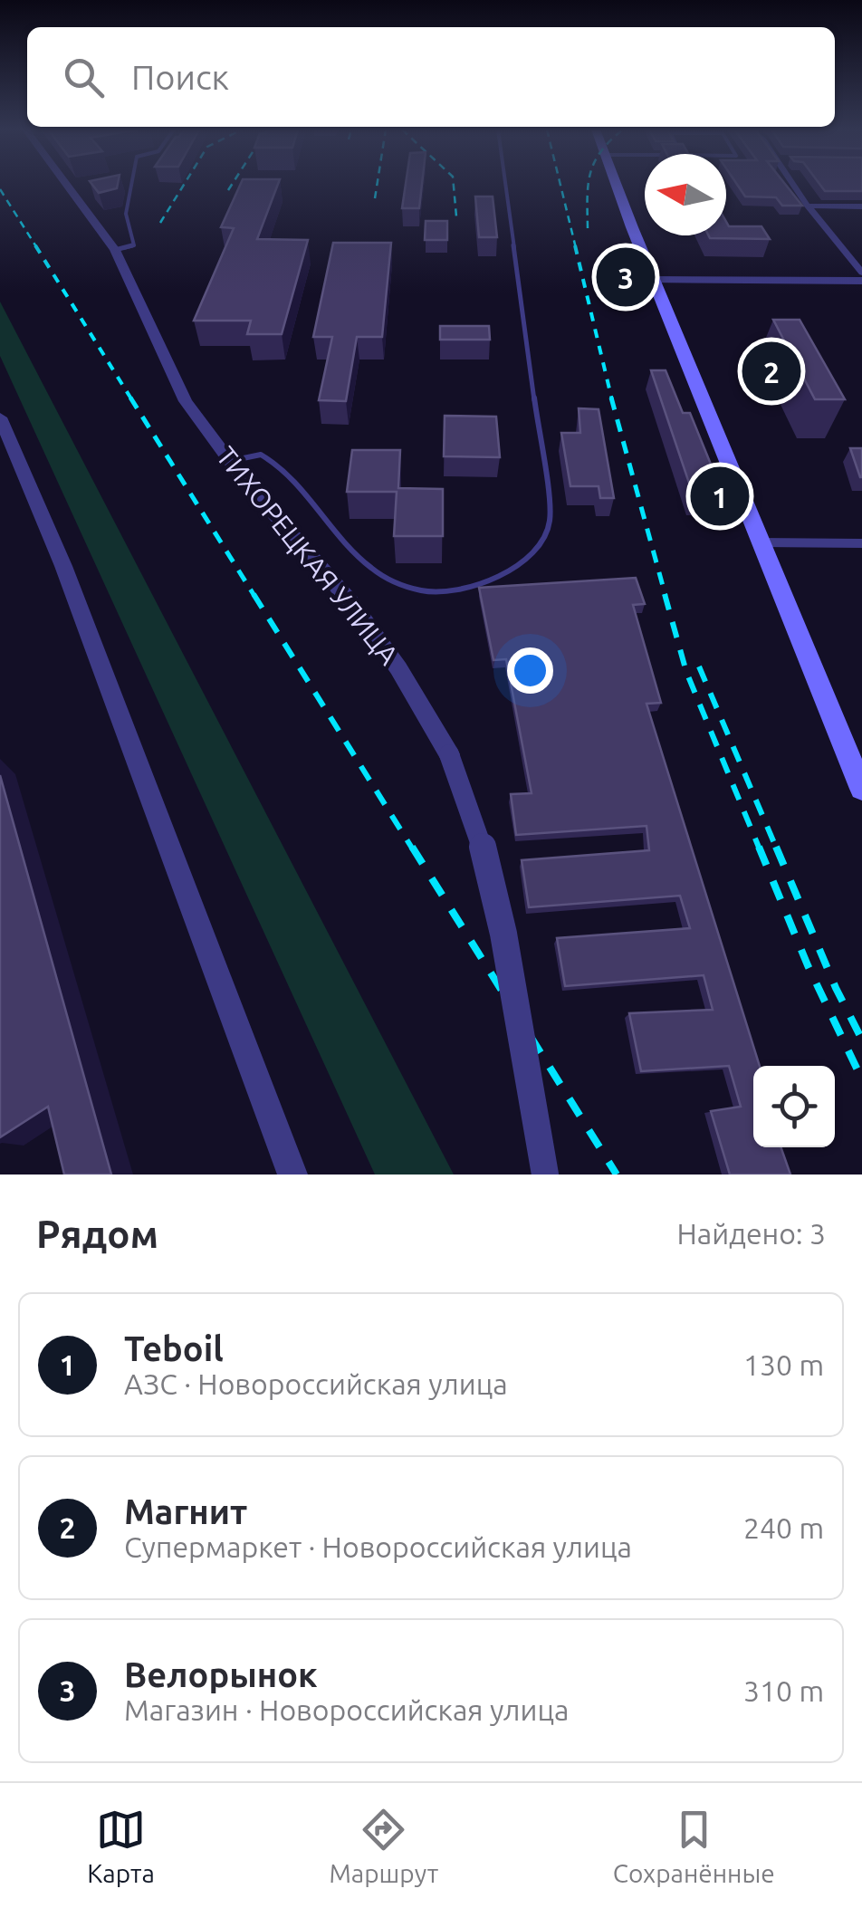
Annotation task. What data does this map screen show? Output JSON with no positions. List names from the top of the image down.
{
  "streets": {
    "street": ["ТИХОРЕЦКАЯ УЛИЦА"]
  },
  "north": "left",
  "page": {
    "search": "Поиск",
    "pins": ["3", "2", "1"],
    "heading": ["Рядом", "Найдено: 3"],
    "list": [
      {
        "mark": "1",
        "name": "Teboil",
        "note": "АЗС · Новороссийская улица",
        "value": "130 m"
      },
      {
        "mark": "2",
        "name": "Магнит",
        "note": "Супермаркет · Новороссийская улица",
        "value": "240 m"
      },
      {
        "mark": "3",
        "name": "Велорынок",
        "note": "Магазин · Новороссийская улица",
        "value": "310 m"
      }
    ],
    "nav": ["Карта", "Маршрут", "Сохранённые"]
  }
}
